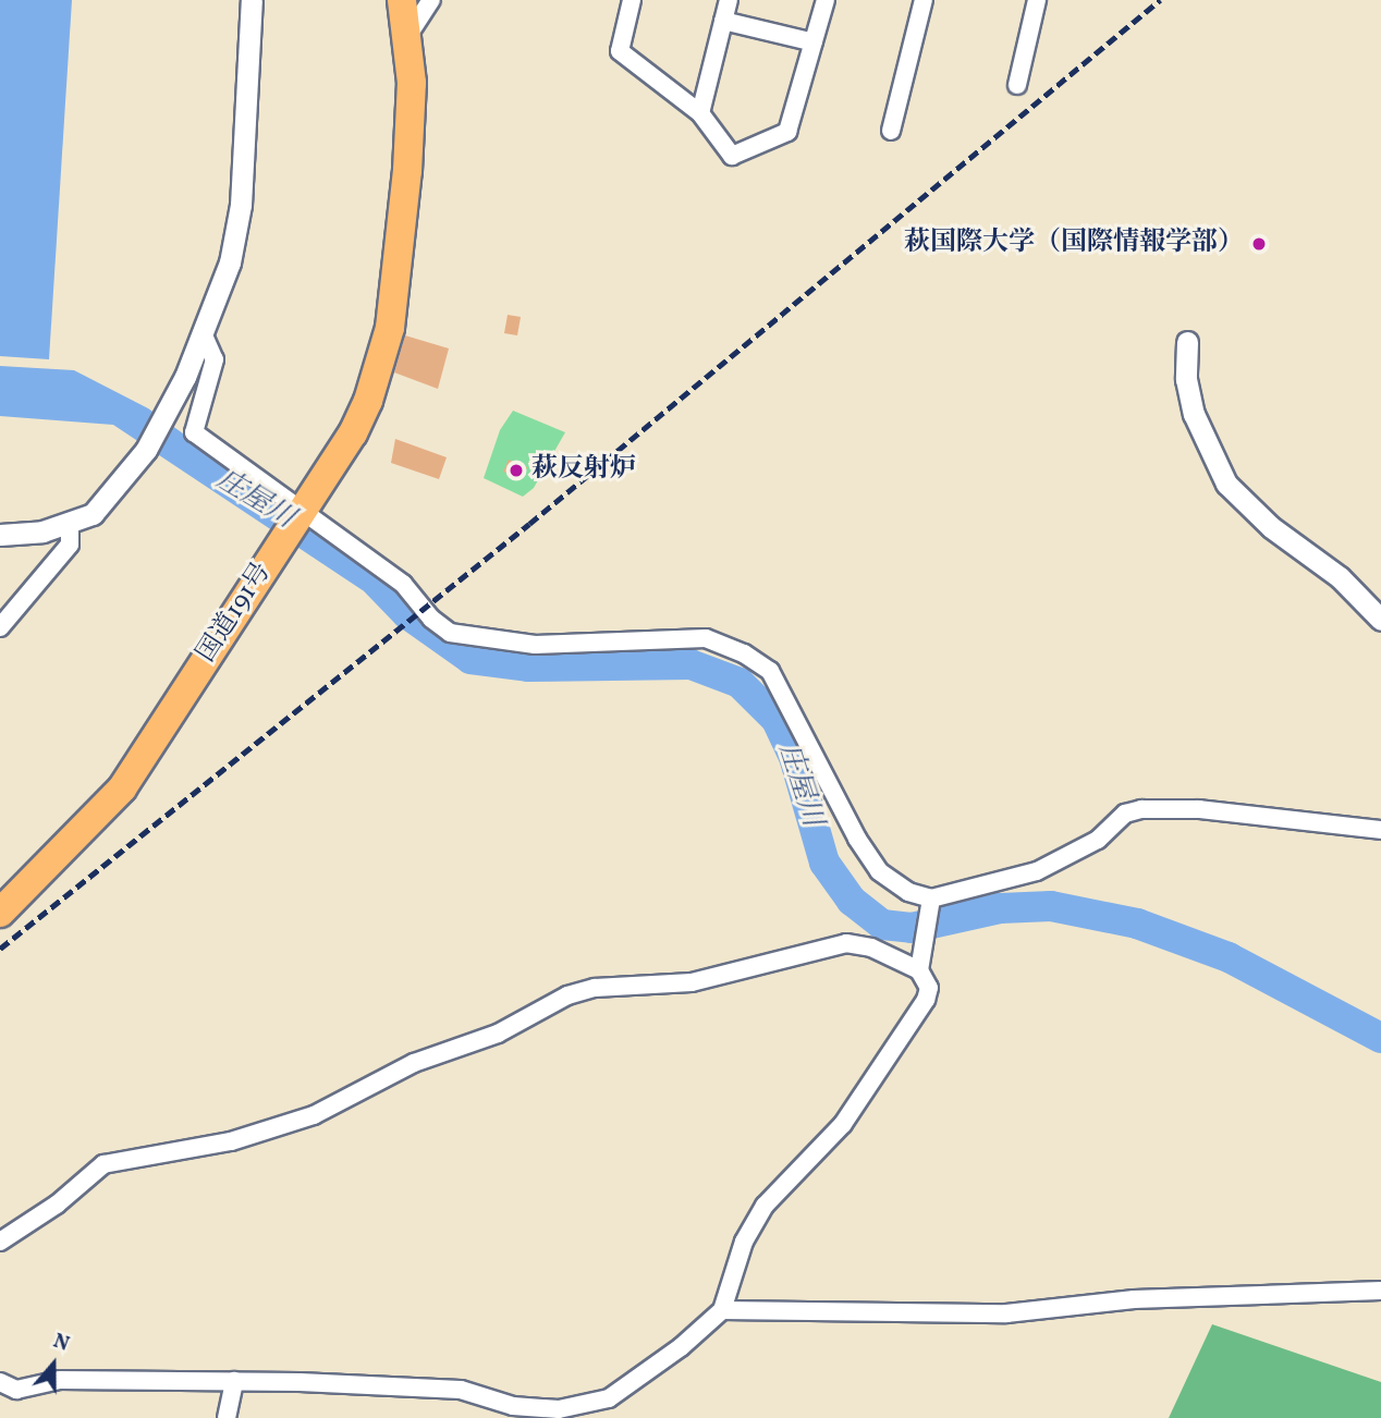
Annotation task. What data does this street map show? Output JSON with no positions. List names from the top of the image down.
{
  "streets": {
    "highway": ["国道191号"]
  },
  "water": ["庄屋川"],
  "places": ["萩国際大学（国際情報学部）", "萩反射炉"],
  "north": "top"
}
